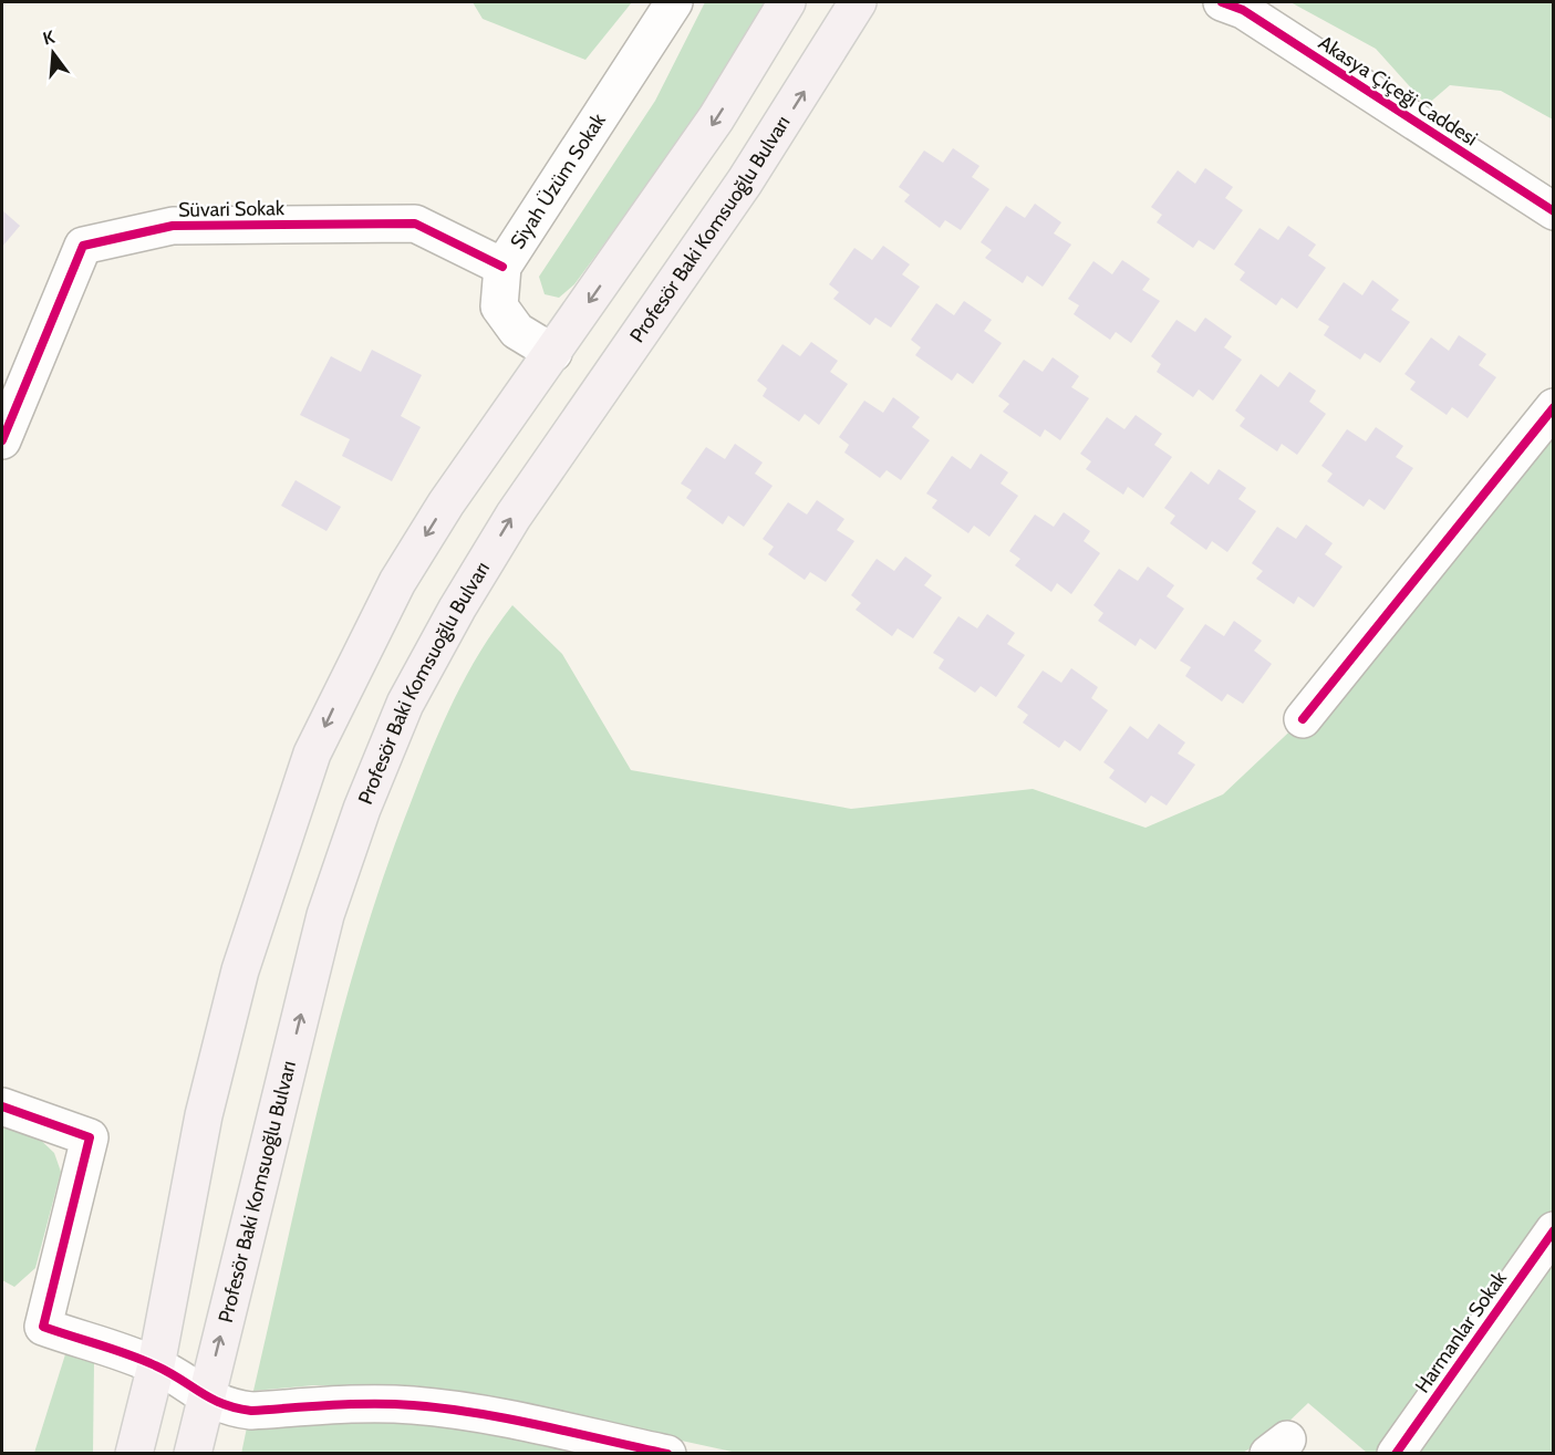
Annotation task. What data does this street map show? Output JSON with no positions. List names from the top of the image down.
{
  "streets": {
    "main road": ["Profesör Baki Komsuoğlu Bulvarı"],
    "street": [
      "Akasya Çiçeği Caddesi",
      "Siyah Üzüm Sokak",
      "Süvari Sokak",
      "Harmanlar Sokak"
    ]
  },
  "crossings": [
    ["Siyah Üzüm Sokak", "Süvari Sokak"]
  ],
  "north": "top"
}
